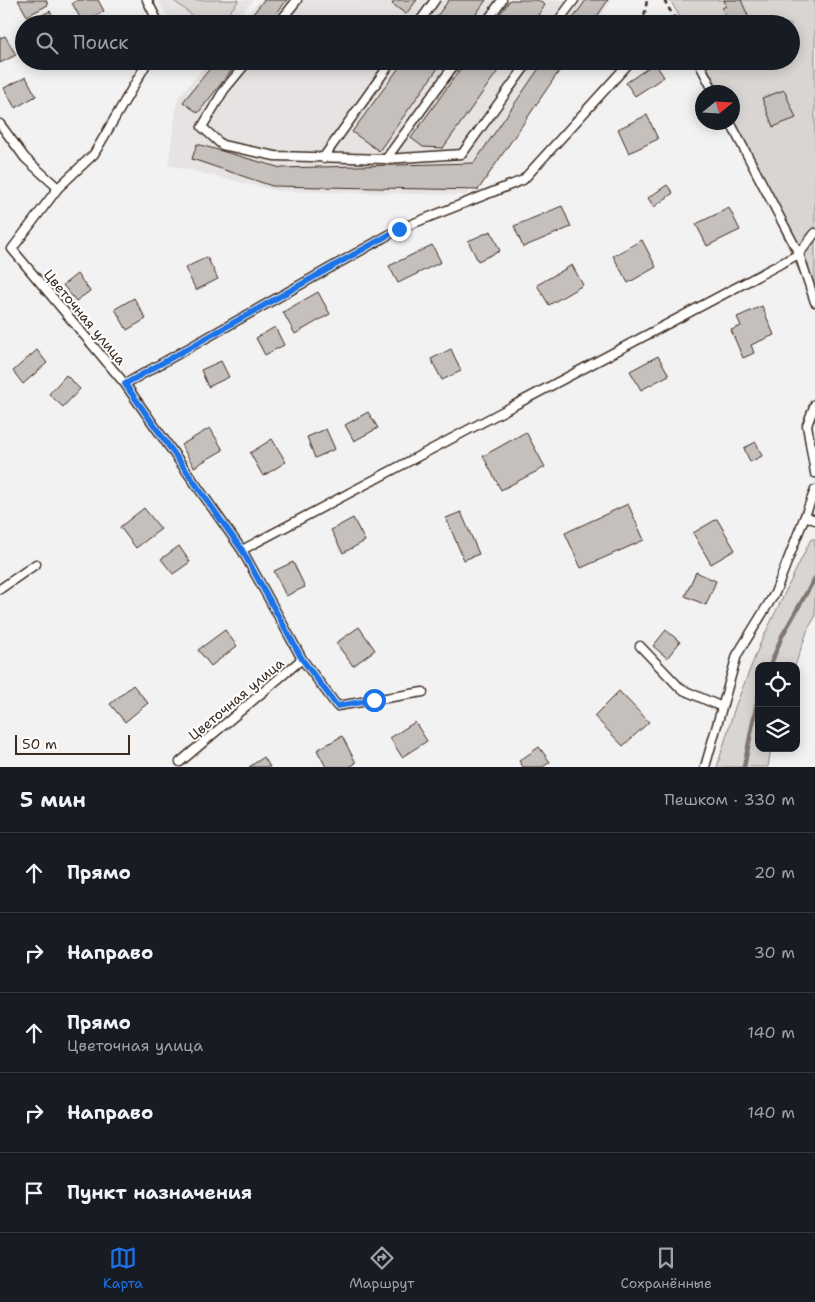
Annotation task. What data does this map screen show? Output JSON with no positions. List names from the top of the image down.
{
  "streets": {
    "lane": ["Цветочная улица"]
  },
  "scale_bar": "50 m",
  "north": "right",
  "page": {
    "search": "Поиск",
    "scale": "50 m",
    "heading": ["5 мин", "Пешком · 330 m"],
    "list": [
      ["Прямо", "20 m"],
      ["Направо", "30 m"],
      ["Прямо", "Цветочная улица", "140 m"],
      ["Направо", "140 m"],
      "Пункт назначения"
    ],
    "nav": ["Карта", "Маршрут", "Сохранённые"]
  }
}
